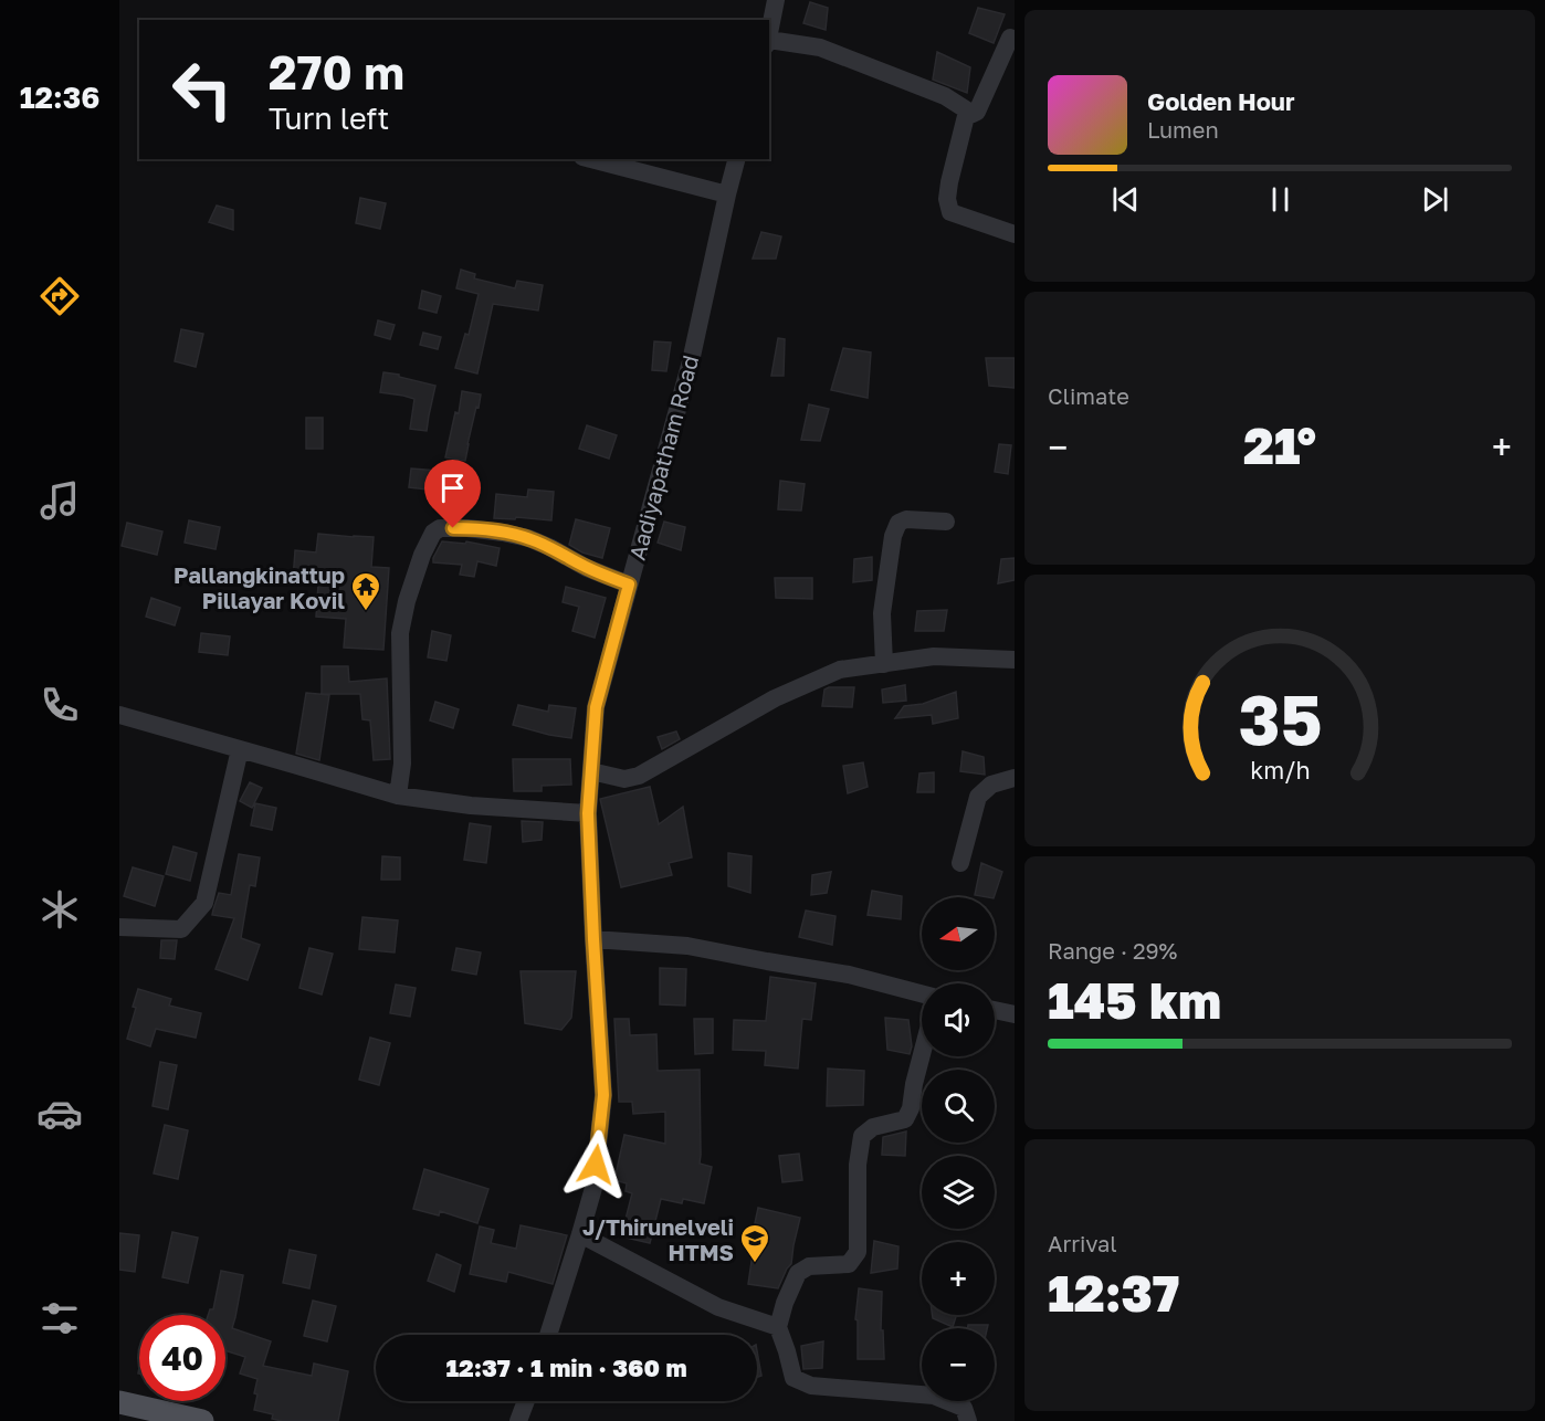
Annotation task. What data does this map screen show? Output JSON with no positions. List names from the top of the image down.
{
  "streets": {
    "street": ["Aadiyapatham Road"]
  },
  "places": {
    "temple": ["Pallangkinattup Pillayar Kovil"],
    "school or university": ["J/Thirunelveli HTMS"]
  },
  "north": "left",
  "page": {
    "tabs": "12:36",
    "turn": ["270 m", "Turn left"],
    "song": ["Golden Hour", "Lumen"],
    "tile": [
      "Climate",
      ["Range · 29%", "145 km"],
      ["Arrival", "12:37"]
    ],
    "heat": ["−", "21°", "+"],
    "map_buttons": ["+", "−"],
    "limit": "40",
    "trip": "12:37 · 1 min · 360 m",
    "gauge": ["35", "km/h"]
  }
}
